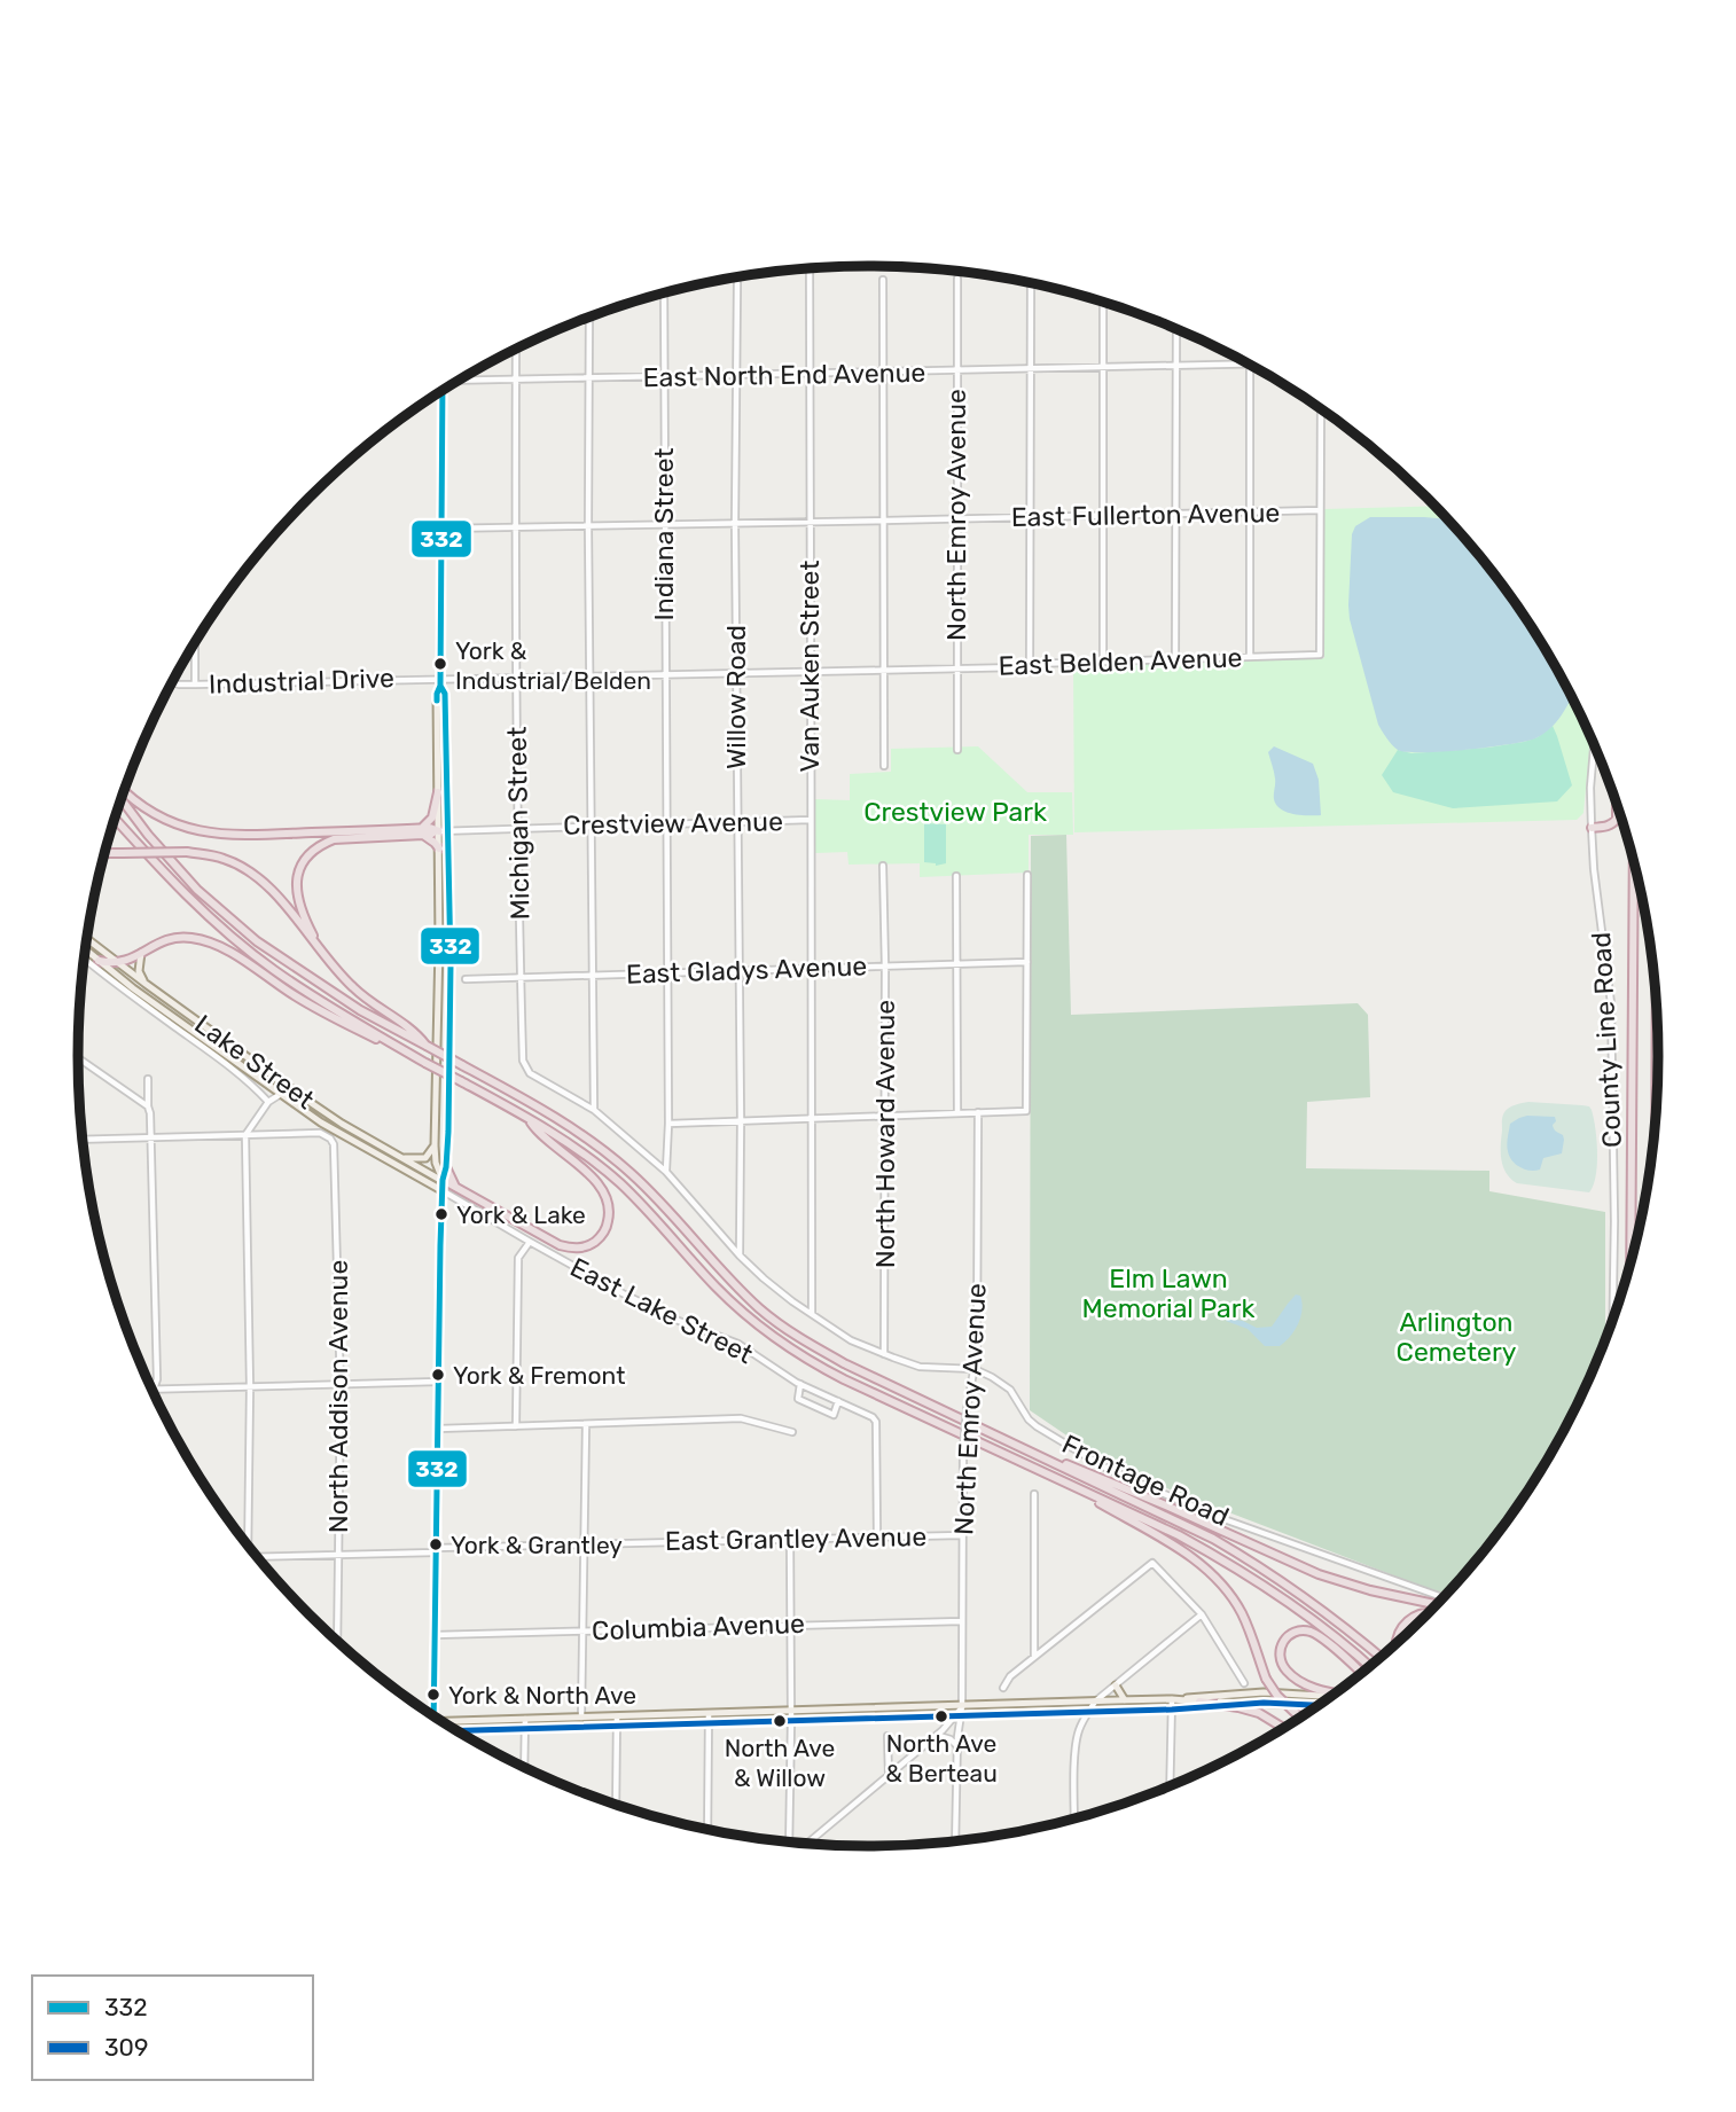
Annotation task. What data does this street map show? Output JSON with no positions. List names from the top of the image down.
{
  "streets": {
    "main road": ["Lake Street"],
    "street": [
      "East North End Avenue",
      "North Emroy Avenue",
      "East Fullerton Avenue",
      "Indiana Street",
      "East Belden Avenue",
      "Van Auken Street",
      "Industrial Drive",
      "Willow Road",
      "Michigan Street",
      "Crestview Avenue",
      "East Gladys Avenue",
      "County Line Road",
      "North Howard Avenue",
      "East Lake Street",
      "North Addison Avenue",
      "Frontage Road",
      "East Grantley Avenue",
      "Columbia Avenue"
    ]
  },
  "crossings": [
    ["East North End Avenue", "North Emroy Avenue"],
    ["East North End Avenue", "Indiana Street"],
    ["East North End Avenue", "Van Auken Street"],
    ["East North End Avenue", "Willow Road"],
    ["East North End Avenue", "Michigan Street"],
    ["North Emroy Avenue", "East Fullerton Avenue"],
    ["North Emroy Avenue", "East Belden Avenue"],
    ["North Emroy Avenue", "Frontage Road"],
    ["North Emroy Avenue", "East Grantley Avenue"],
    ["North Emroy Avenue", "Columbia Avenue"],
    ["East Fullerton Avenue", "Indiana Street"],
    ["East Fullerton Avenue", "East Belden Avenue"],
    ["East Fullerton Avenue", "Van Auken Street"],
    ["East Fullerton Avenue", "Willow Road"],
    ["East Fullerton Avenue", "Michigan Street"],
    ["Indiana Street", "East Belden Avenue"],
    ["Indiana Street", "Crestview Avenue"],
    ["Indiana Street", "East Gladys Avenue"],
    ["Indiana Street", "Frontage Road"],
    ["East Belden Avenue", "Van Auken Street"],
    ["East Belden Avenue", "Industrial Drive"],
    ["East Belden Avenue", "Willow Road"],
    ["East Belden Avenue", "Michigan Street"],
    ["Van Auken Street", "Crestview Avenue"],
    ["Van Auken Street", "East Gladys Avenue"],
    ["Van Auken Street", "Frontage Road"],
    ["Willow Road", "Crestview Avenue"],
    ["Willow Road", "East Gladys Avenue"],
    ["Willow Road", "Frontage Road"],
    ["Michigan Street", "Crestview Avenue"],
    ["Michigan Street", "East Gladys Avenue"],
    ["Michigan Street", "Frontage Road"],
    ["East Gladys Avenue", "North Howard Avenue"],
    ["Lake Street", "East Lake Street"],
    ["North Howard Avenue", "Frontage Road"],
    ["East Lake Street", "East Grantley Avenue"],
    ["North Addison Avenue", "East Grantley Avenue"]
  ],
  "parks": ["Crestview Park", "Elm Lawn Memorial Park", "Arlington Cemetery"],
  "places": [
    "York & Industrial/Belden",
    "York & Lake",
    "York & Fremont",
    "York & Grantley",
    "York & North Ave",
    "North Ave & Berteau",
    "North Ave & Willow"
  ],
  "lines": ["transit line 332", "transit line 309"],
  "legend": ["332", "309"]
}
